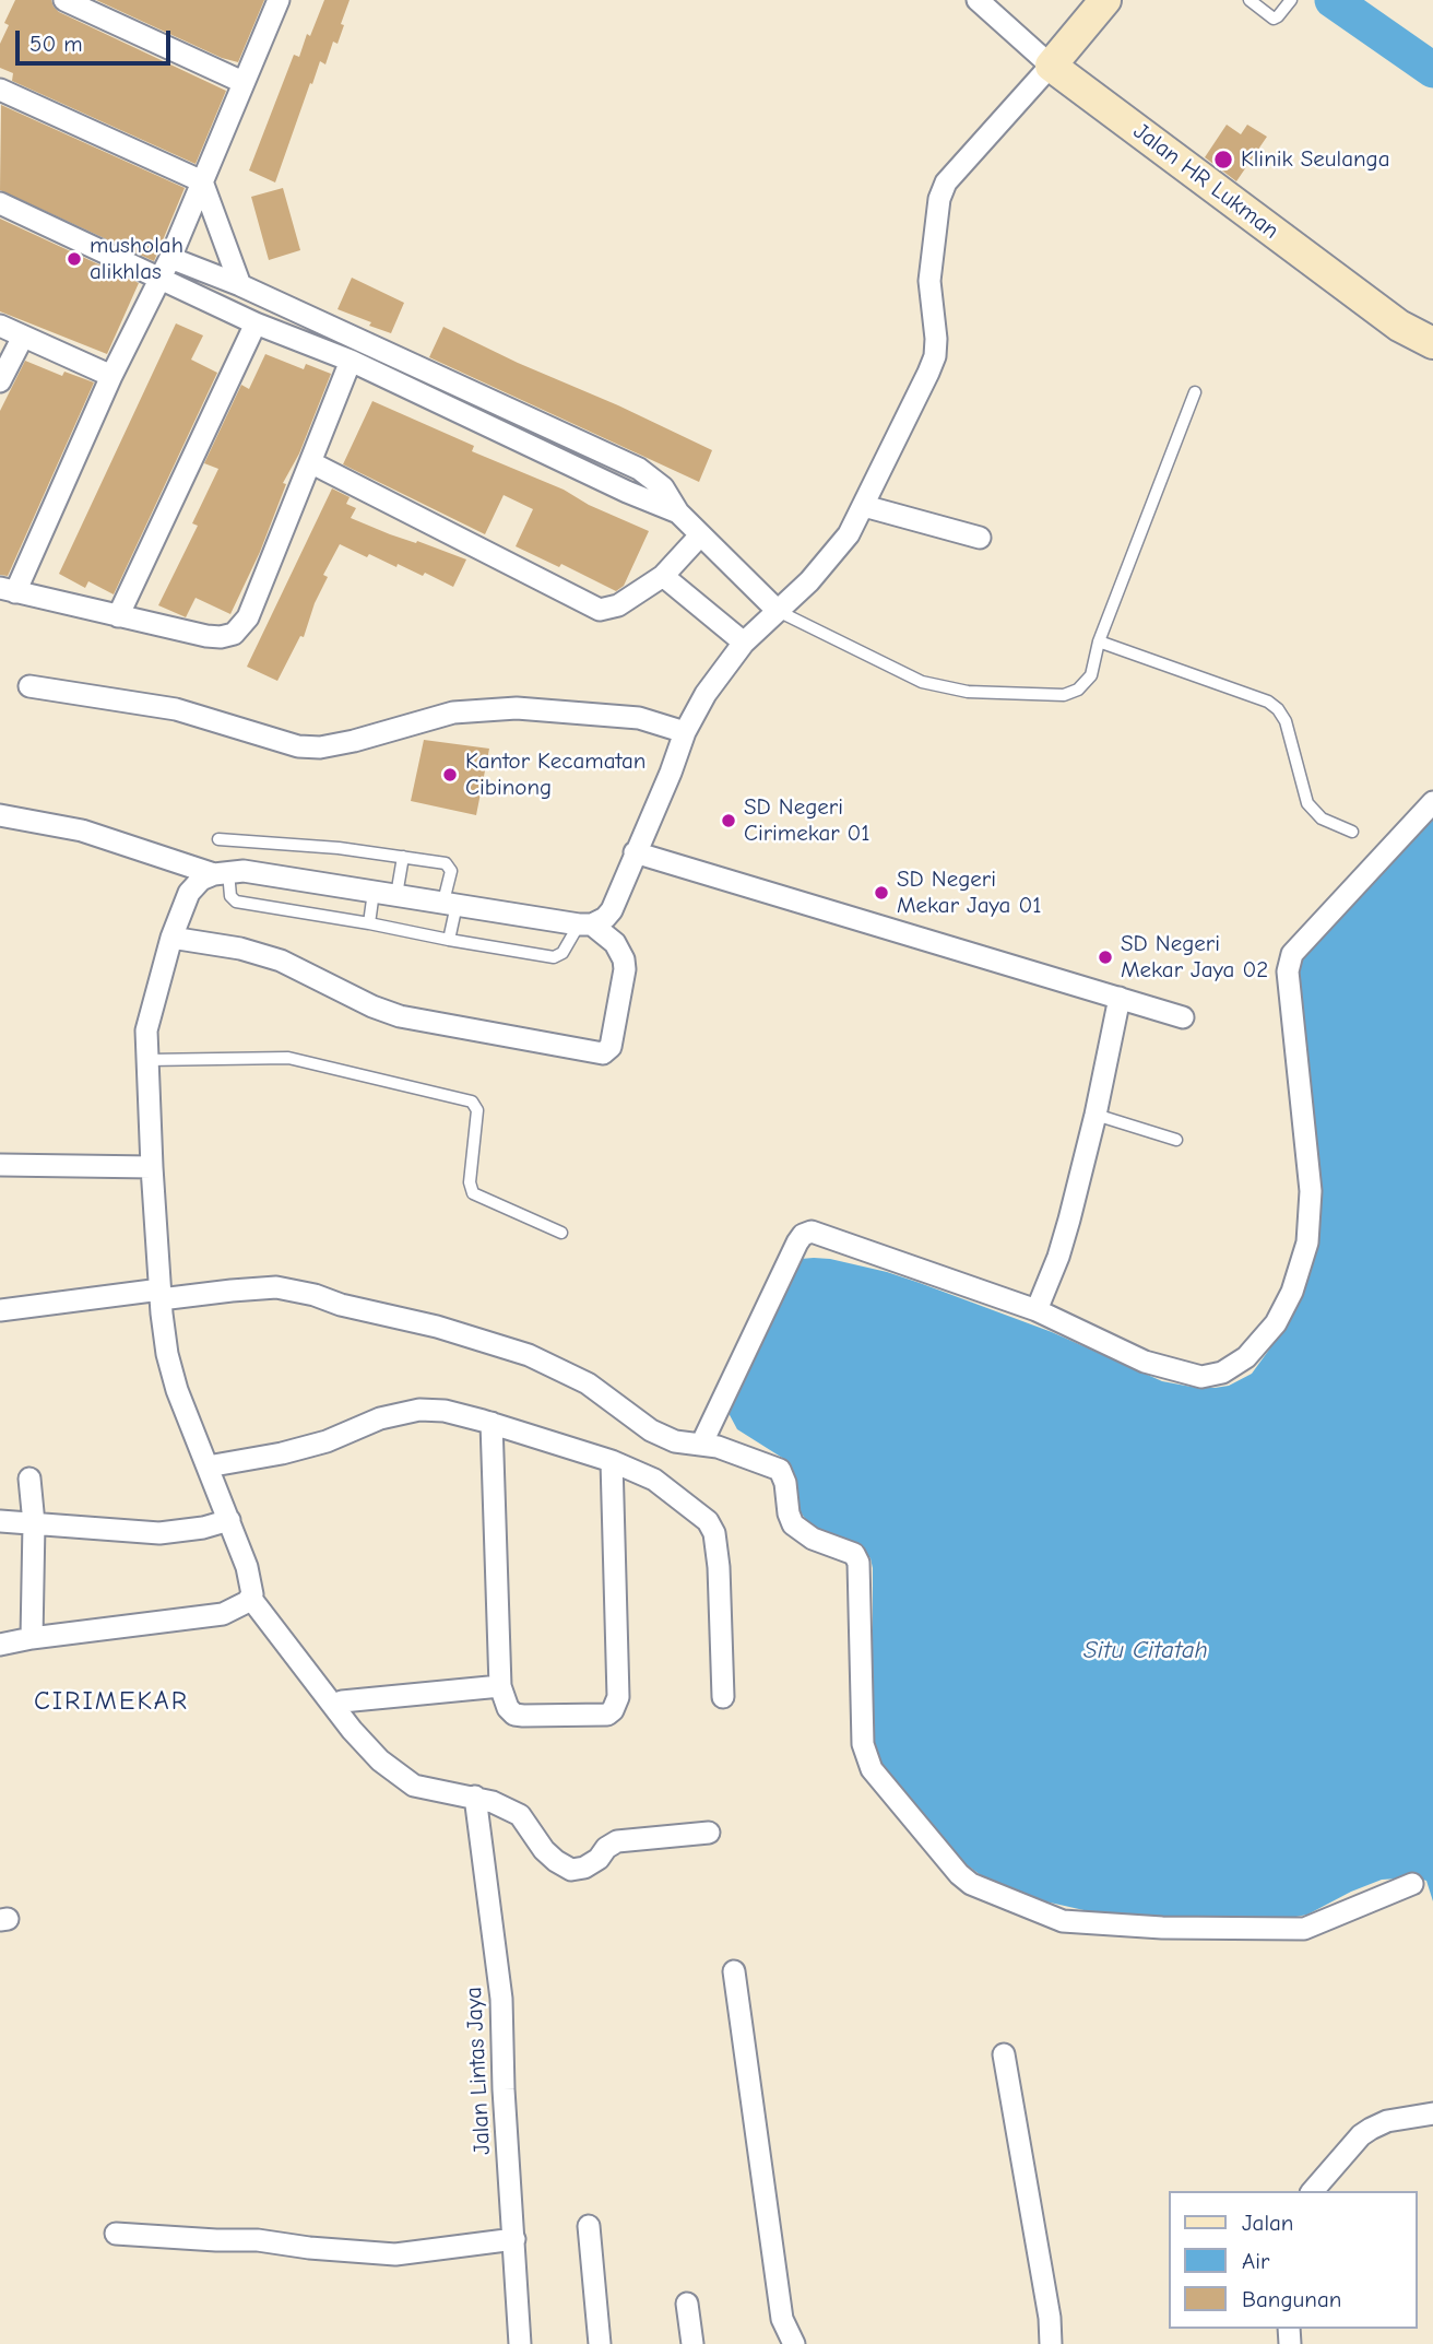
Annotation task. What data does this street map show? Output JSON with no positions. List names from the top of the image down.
{
  "streets": {
    "street": ["Jalan HR Lukman", "Jalan Lintas Jaya"]
  },
  "districts": ["CIRIMEKAR"],
  "water": ["Situ Citatah"],
  "places": [
    "Klinik Seulanga",
    "musholah alikhlas",
    "Kantor Kecamatan Cibinong",
    "SD Negeri Cirimekar 01",
    "SD Negeri Mekar Jaya 01",
    "SD Negeri Mekar Jaya 02"
  ],
  "legend": ["Jalan", "Air", "Bangunan"],
  "scale_bar": "50 m"
}
